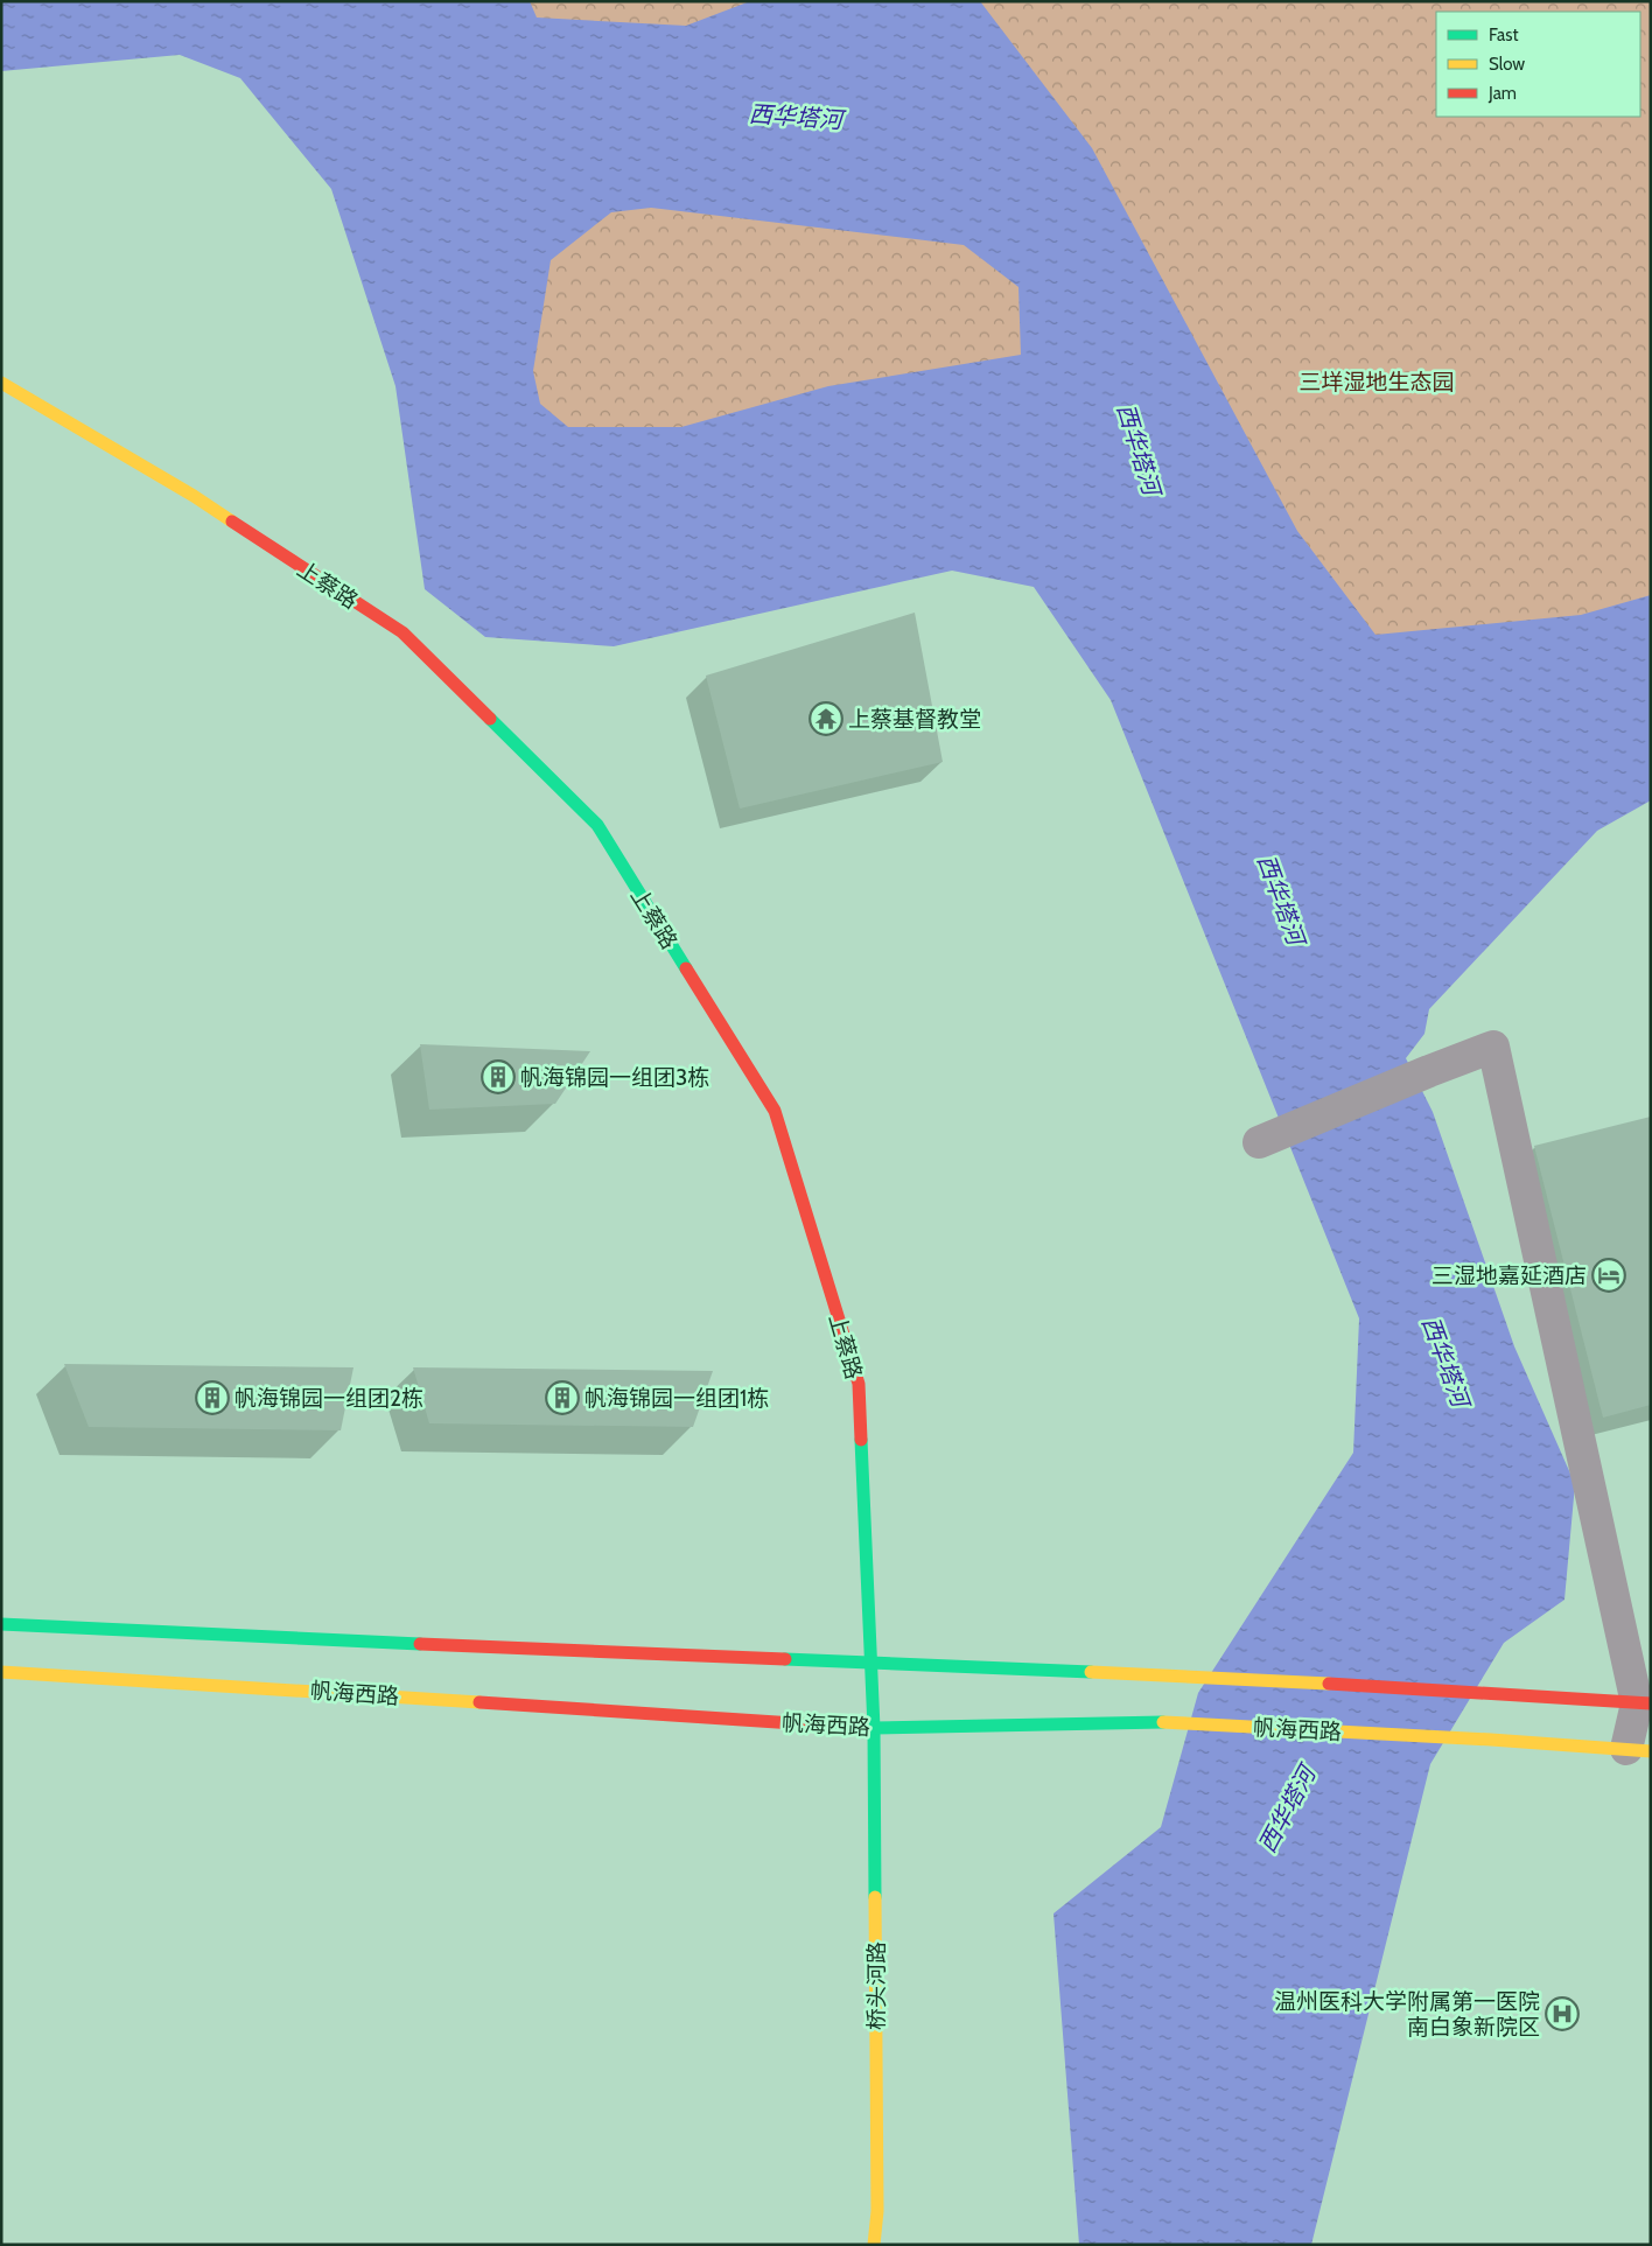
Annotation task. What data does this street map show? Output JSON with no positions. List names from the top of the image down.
{
  "streets": {
    "main road": ["上蔡路", "帆海西路", "桥头河路"]
  },
  "crossings": [
    ["上蔡路", "帆海西路"],
    ["上蔡路", "桥头河路"],
    ["帆海西路", "桥头河路"]
  ],
  "water": ["西华塔河"],
  "parks": ["三垟湿地生态园"],
  "places": {
    "temple": ["上蔡基督教堂"],
    "building": ["帆海锦园一组团3栋", "帆海锦园一组团2栋", "帆海锦园一组团1栋"],
    "hotel": ["三湿地嘉延酒店"],
    "hospital": ["温州医科大学附属第一医院 南白象新院区"]
  },
  "legend": ["Fast", "Slow", "Jam"]
}
